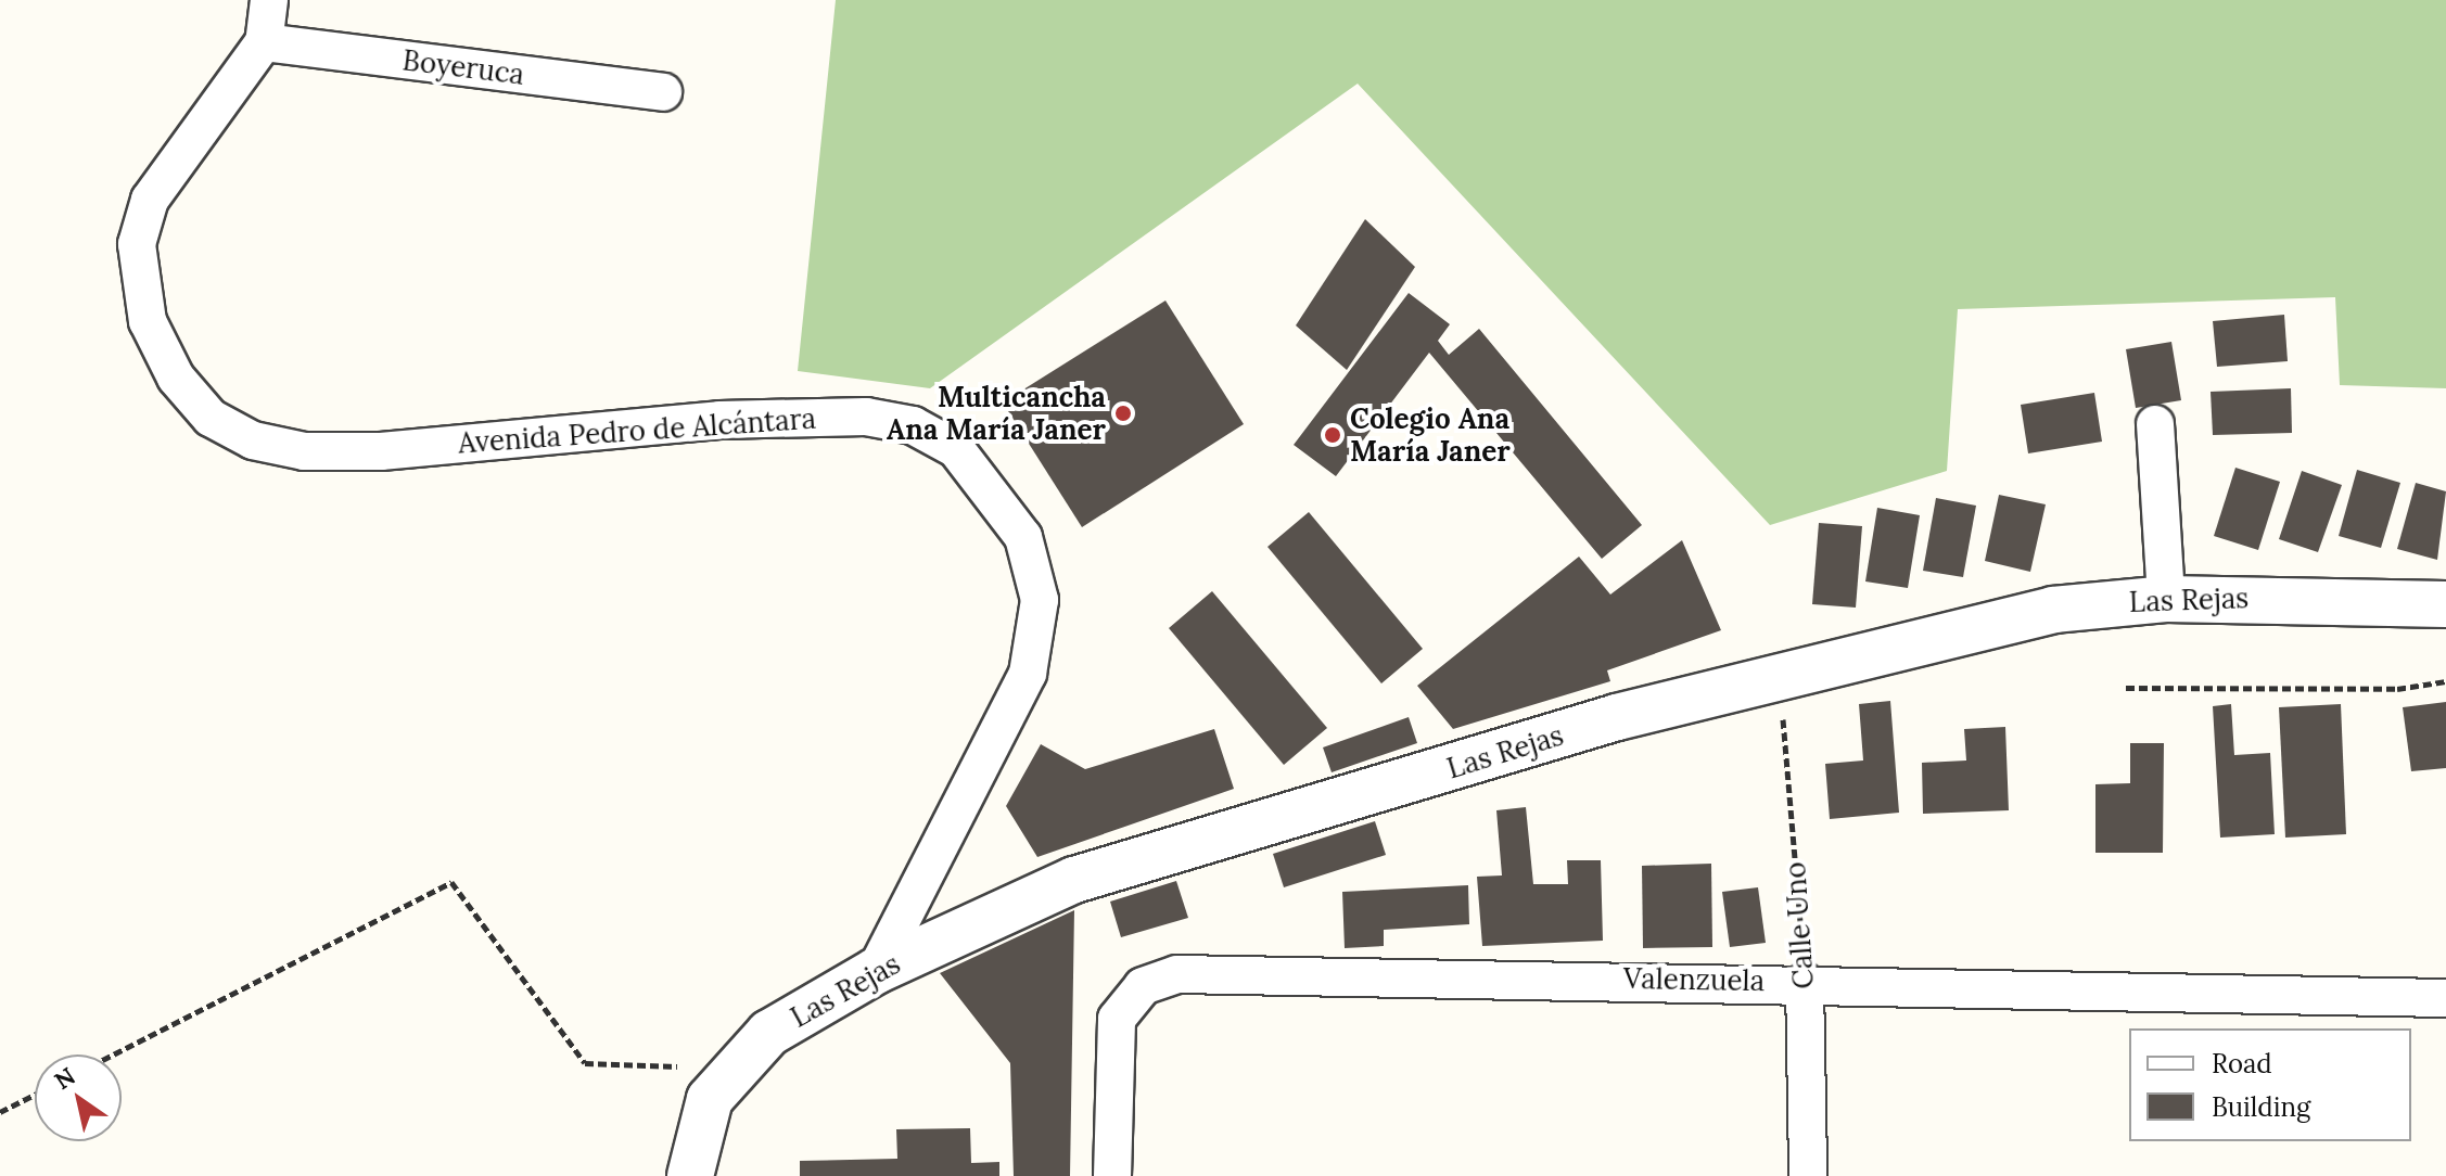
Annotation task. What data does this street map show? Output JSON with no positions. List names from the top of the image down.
{
  "streets": {
    "street": [
      "Boyeruca",
      "Avenida Pedro de Alcántara",
      "Las Rejas",
      "Calle Uno",
      "Valenzuela"
    ]
  },
  "crossings": [
    ["Boyeruca", "Avenida Pedro de Alcántara"],
    ["Avenida Pedro de Alcántara", "Las Rejas"],
    ["Las Rejas", "Calle Uno"],
    ["Calle Uno", "Valenzuela"]
  ],
  "places": ["Multicancha Ana María Janer", "Colegio Ana María Janer"],
  "legend": ["Road", "Building"],
  "north": "top left"
}
